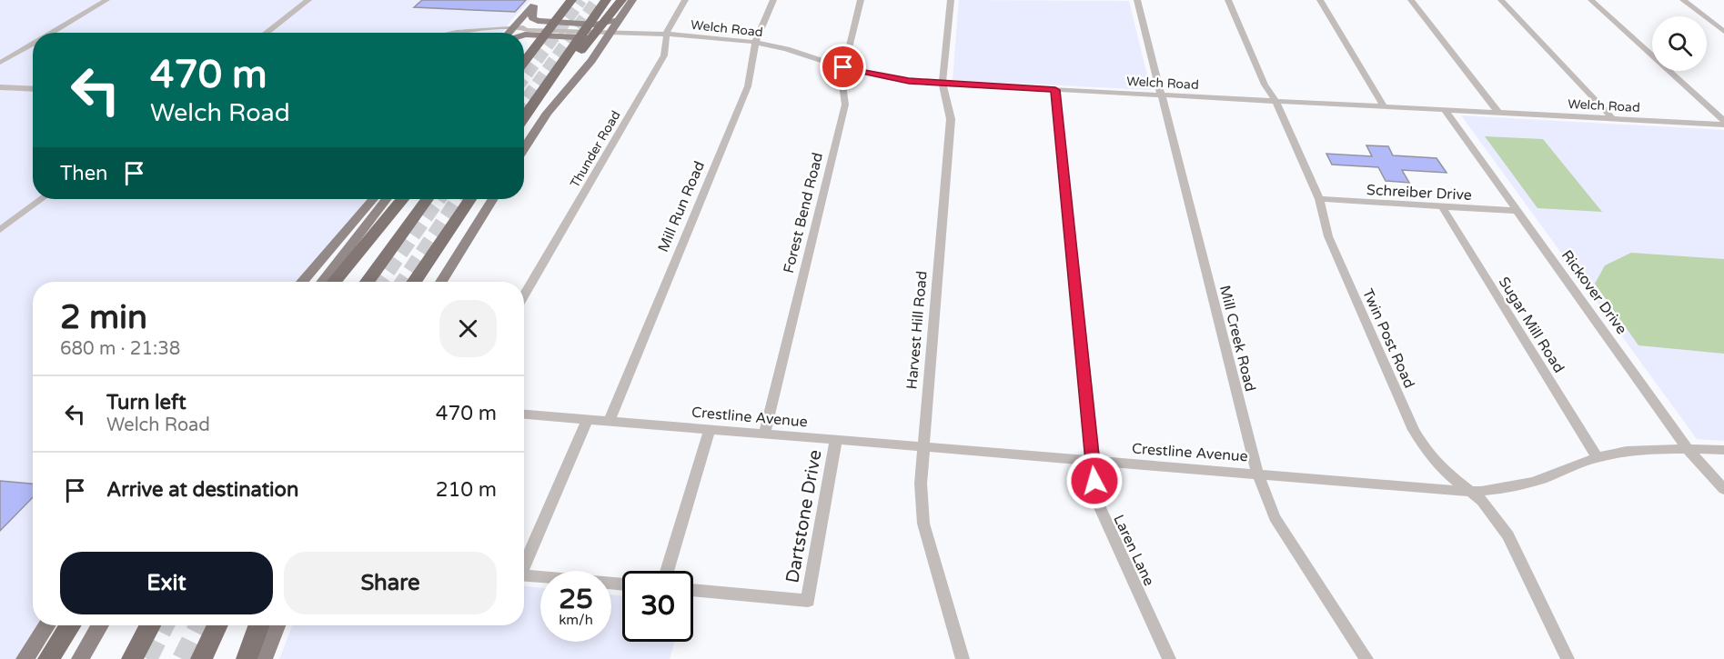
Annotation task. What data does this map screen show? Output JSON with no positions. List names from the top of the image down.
{
  "streets": {
    "street": [
      "Welch Road",
      "Thunder Road",
      "Schreiber Drive",
      "Mill Run Road",
      "Forest Bend Road",
      "Rickover Drive",
      "Sugar Mill Road",
      "Harvest Hill Road",
      "Mill Creek Road",
      "Twin Post Road",
      "Crestline Avenue",
      "Dartstone Drive",
      "Laren Lane"
    ]
  },
  "crossings": [
    ["Welch Road", "Thunder Road"],
    ["Welch Road", "Mill Run Road"],
    ["Welch Road", "Forest Bend Road"],
    ["Welch Road", "Rickover Drive"],
    ["Welch Road", "Harvest Hill Road"],
    ["Welch Road", "Mill Creek Road"],
    ["Welch Road", "Twin Post Road"],
    ["Welch Road", "Laren Lane"],
    ["Schreiber Drive", "Rickover Drive"],
    ["Schreiber Drive", "Sugar Mill Road"],
    ["Schreiber Drive", "Twin Post Road"],
    ["Mill Run Road", "Crestline Avenue"],
    ["Forest Bend Road", "Crestline Avenue"],
    ["Rickover Drive", "Crestline Avenue"],
    ["Sugar Mill Road", "Crestline Avenue"],
    ["Harvest Hill Road", "Crestline Avenue"],
    ["Mill Creek Road", "Crestline Avenue"],
    ["Twin Post Road", "Crestline Avenue"],
    ["Crestline Avenue", "Dartstone Drive"],
    ["Crestline Avenue", "Laren Lane"]
  ],
  "page": {
    "turn": ["470 m", "Welch Road"],
    "then": "Then",
    "heading": ["2 min", "680 m · 21:38"],
    "list": [
      {
        "name": "Turn left",
        "note": "Welch Road",
        "value": "470 m"
      },
      {
        "name": "Arrive at destination",
        "value": "210 m"
      }
    ],
    "buttons": ["Exit", "Share"],
    "speed": "25 km/h",
    "limit": "30"
  }
}
